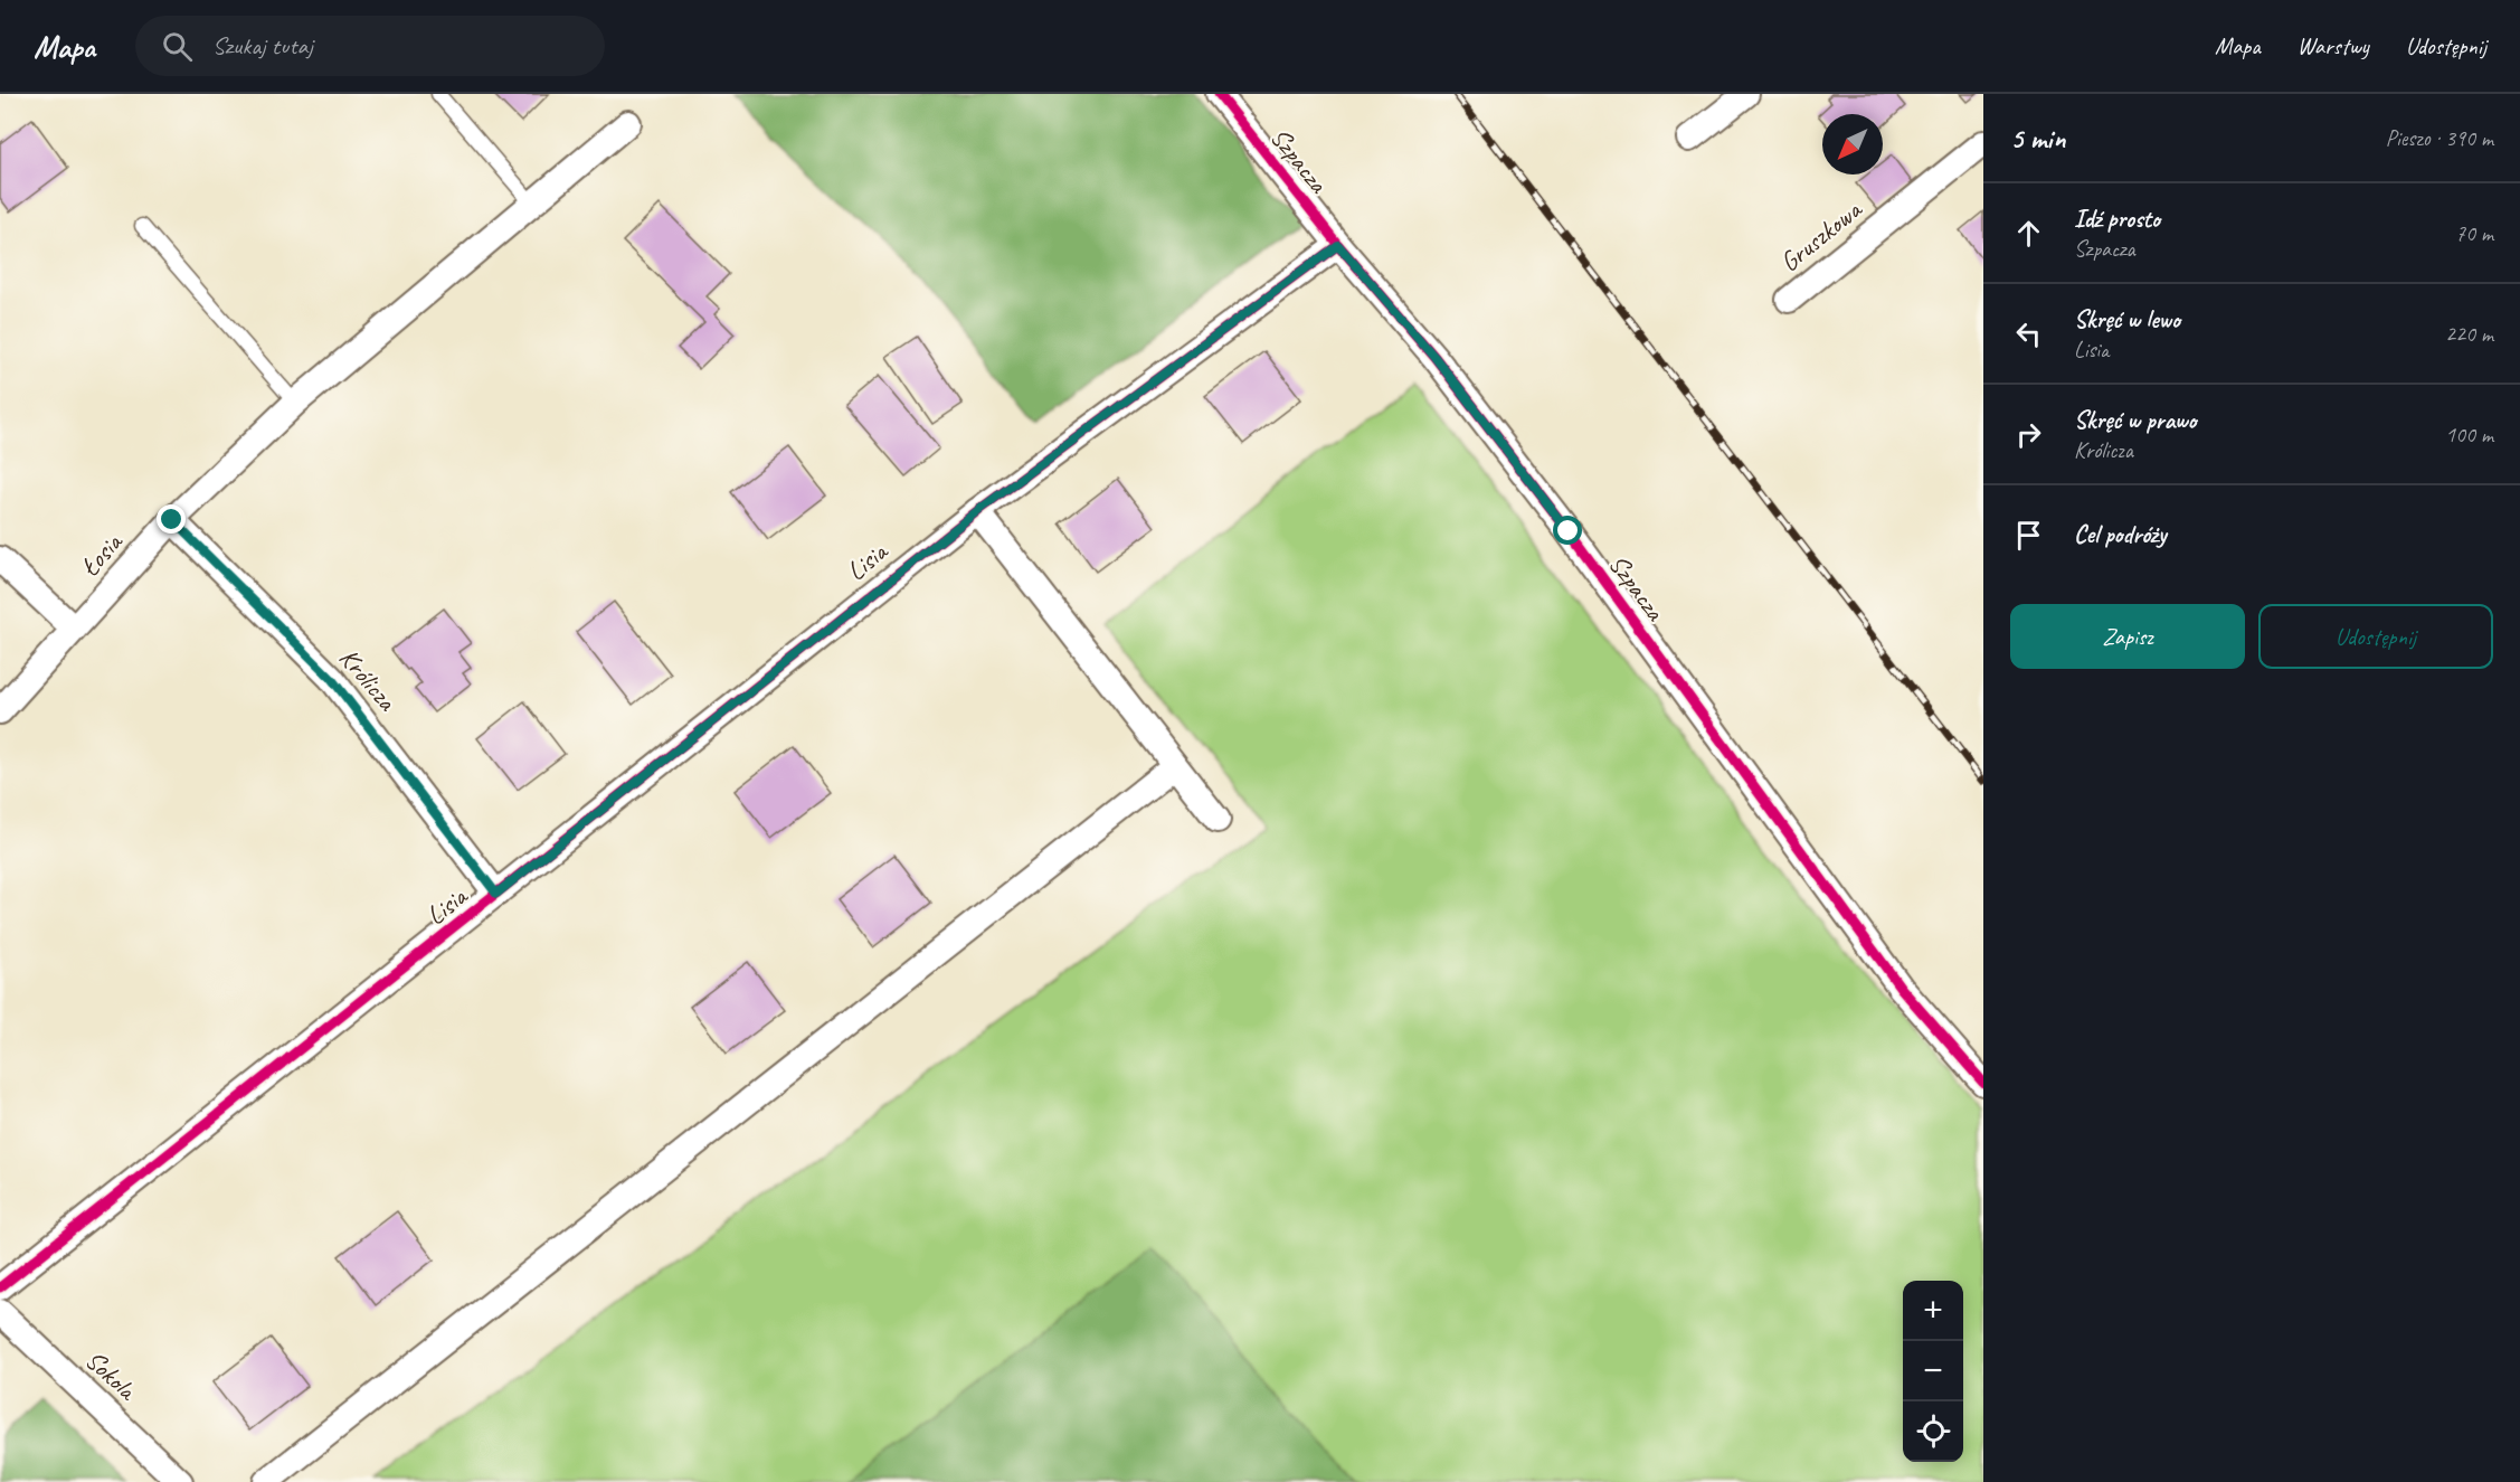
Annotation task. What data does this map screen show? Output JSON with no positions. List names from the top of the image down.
{
  "streets": {
    "street": [
      "Szpacza",
      "Gruszkowa",
      "Łosia",
      "Lisia",
      "Królicza",
      "Sokola"
    ]
  },
  "crossings": [
    ["Szpacza", "Lisia"],
    ["Łosia", "Królicza"],
    ["Lisia", "Królicza"]
  ],
  "north": "bottom left",
  "page": {
    "header": "Mapa",
    "search": "Szukaj tutaj",
    "nav": ["Mapa", "Warstwy", "Udostępnij"],
    "heading": ["5 min", "Pieszo · 390 m"],
    "list": [
      ["Idź prosto", "Szpacza", "70 m"],
      ["Skręć w lewo", "Lisia", "220 m"],
      ["Skręć w prawo", "Królicza", "100 m"],
      "Cel podróży"
    ],
    "buttons": ["Zapisz", "Udostępnij"],
    "map_buttons": ["+", "−"]
  }
}
